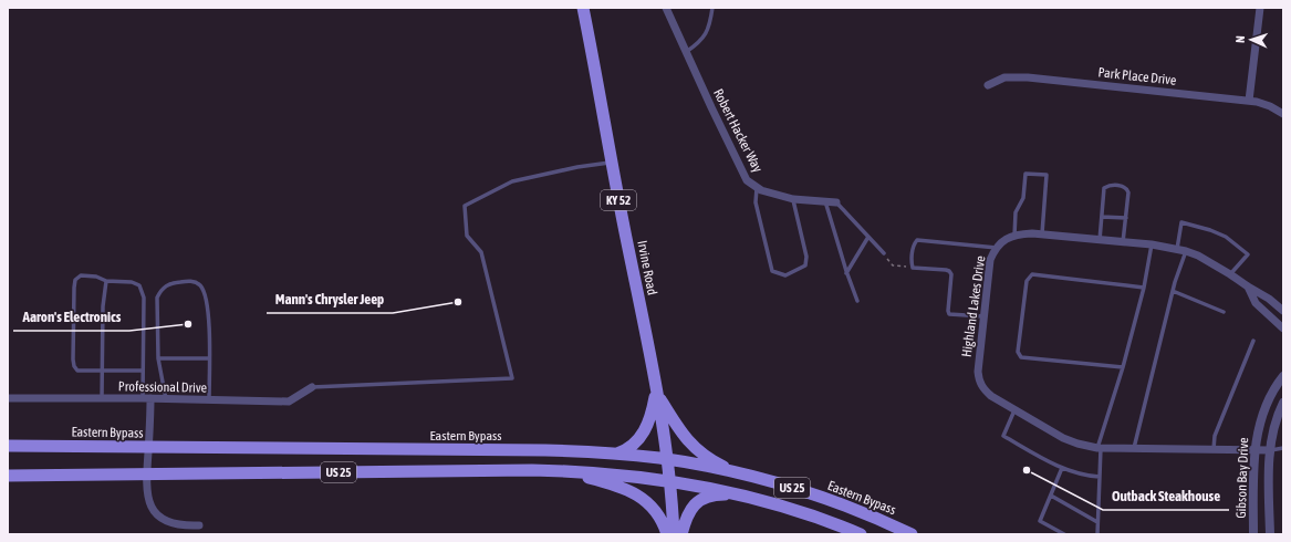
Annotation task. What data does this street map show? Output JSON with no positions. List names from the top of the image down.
{
  "streets": {
    "main road": [
      "KY 52",
      "Irvine Road",
      "Eastern Bypass",
      "US 25"
    ],
    "street": [
      "Park Place Drive",
      "Robert Hacker Way",
      "Highland Lakes Drive",
      "Professional Drive",
      "Gibson Bay Drive"
    ]
  },
  "crossings": [
    ["Irvine Road", "Eastern Bypass"],
    ["Irvine Road", "US 25"],
    ["Highland Lakes Drive", "Gibson Bay Drive"]
  ],
  "places": ["Mann's Chrysler Jeep", "Aaron's Electronics", "Outback Steakhouse"],
  "north": "left"
}
